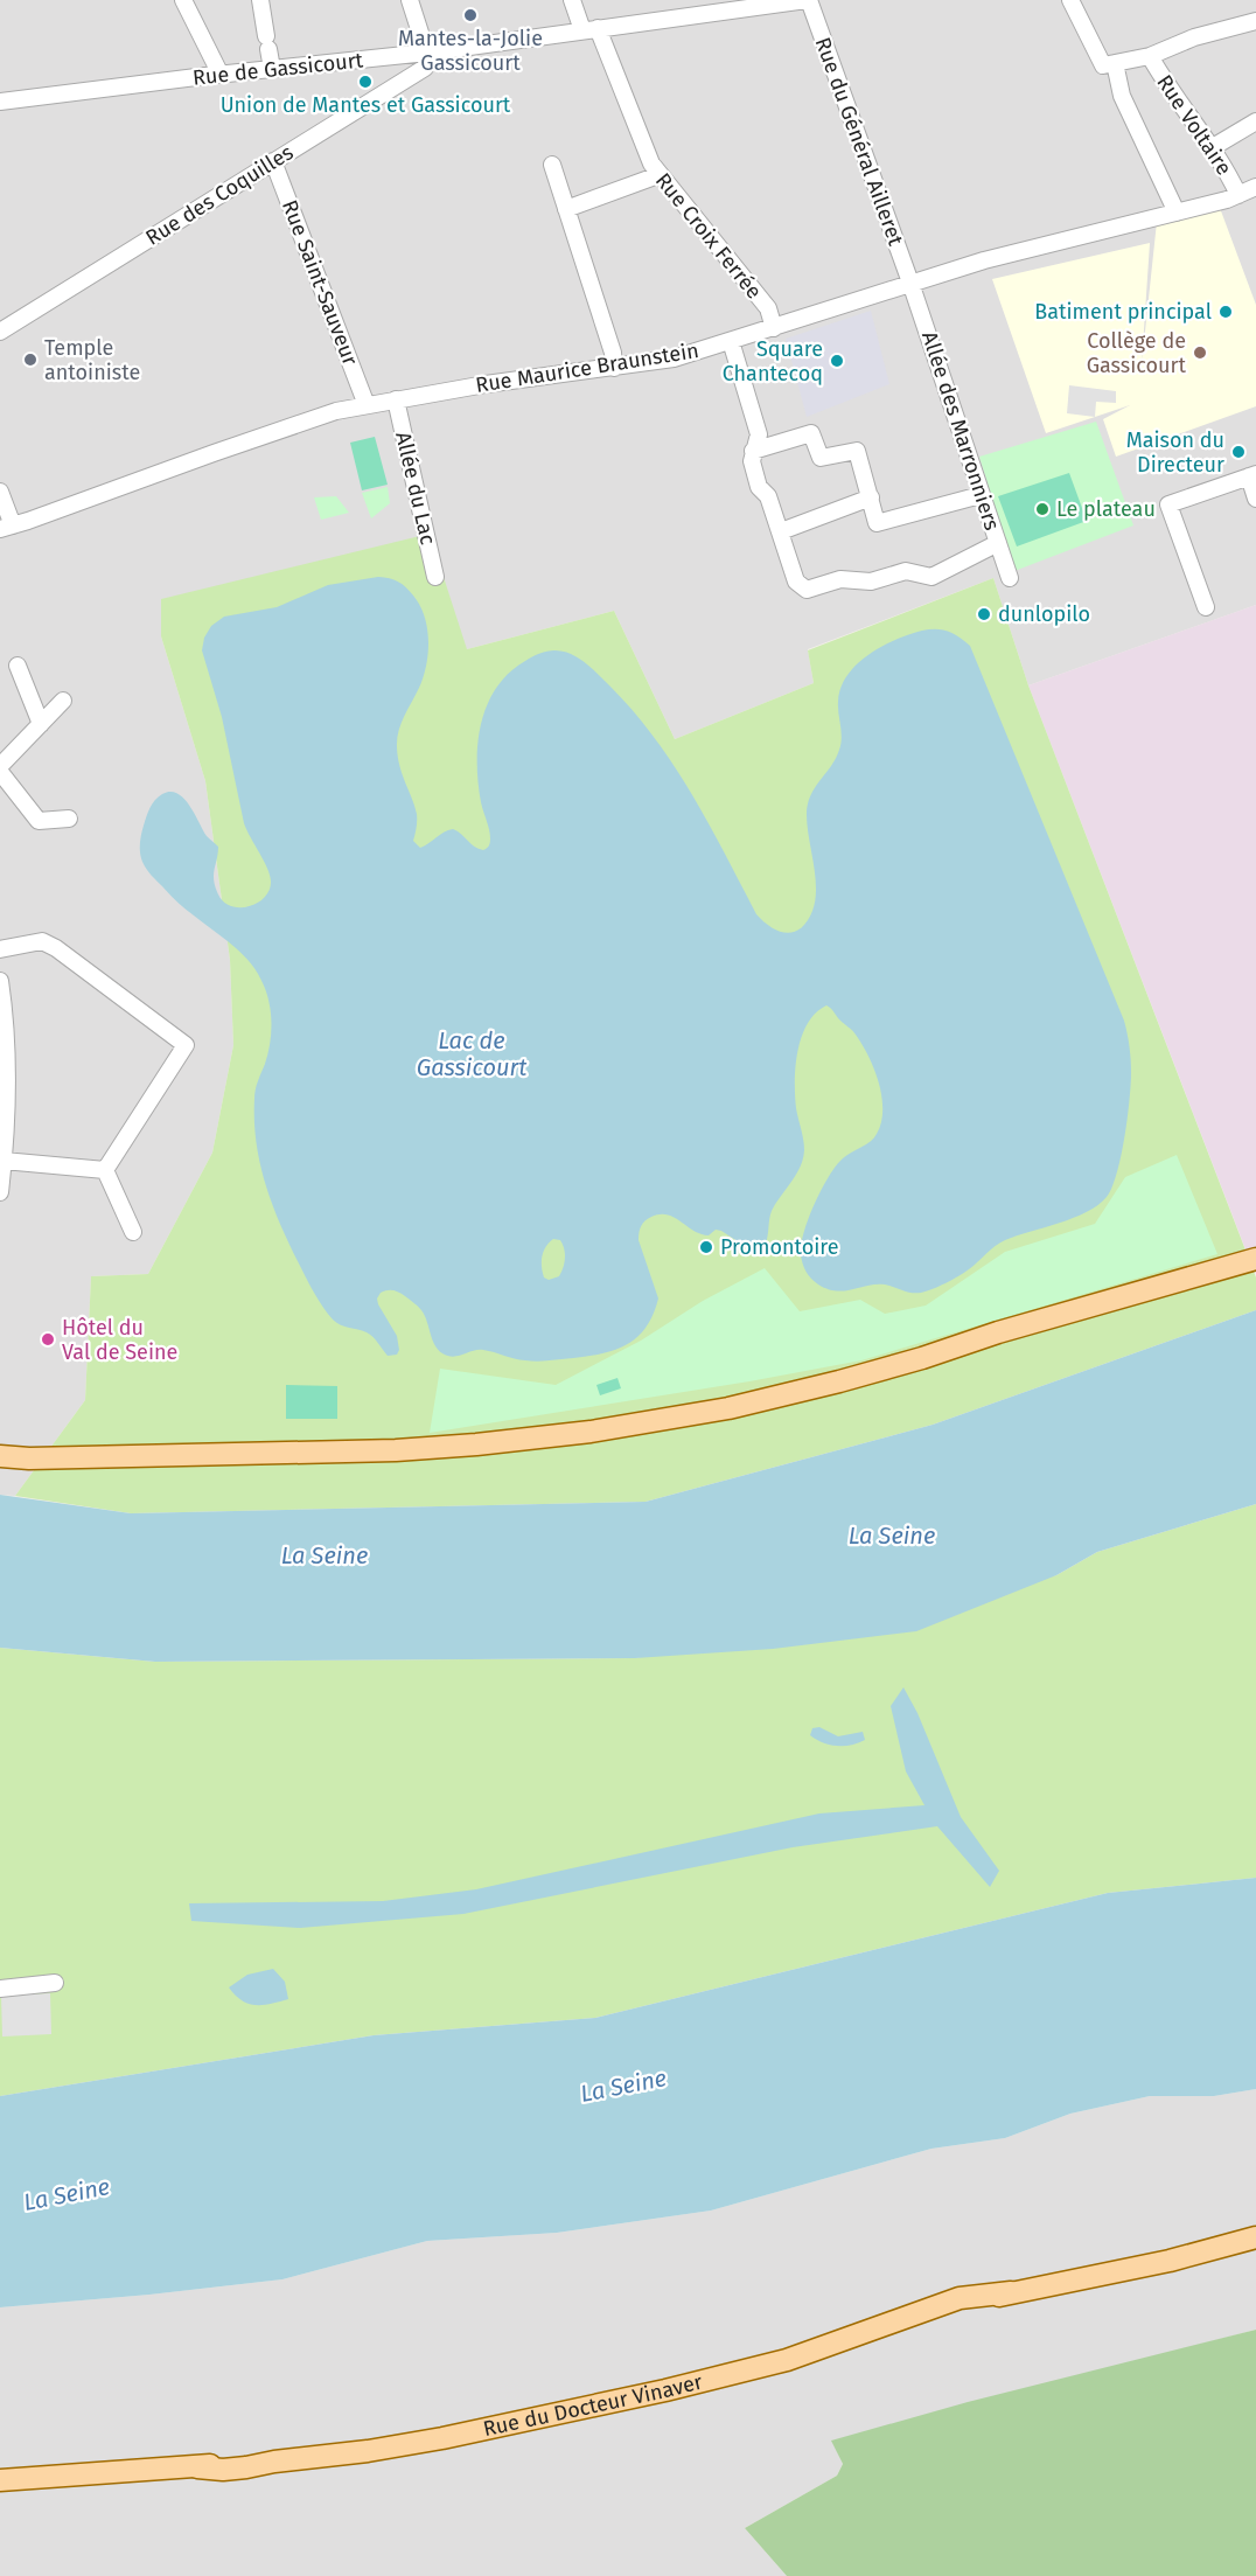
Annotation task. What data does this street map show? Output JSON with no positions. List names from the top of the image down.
{
  "streets": {
    "main road": ["Rue du Docteur Vinaver"],
    "street": [
      "Rue de Gassicourt",
      "Rue Voltaire",
      "Rue du Général Ailleret",
      "Rue des Coquilles",
      "Rue Croix Ferrée",
      "Rue Saint-Sauveur",
      "Rue Maurice Braunstein",
      "Allée des Marronniers",
      "Allée du Lac"
    ]
  },
  "crossings": [
    ["Rue de Gassicourt", "Rue du Général Ailleret"],
    ["Rue de Gassicourt", "Rue des Coquilles"],
    ["Rue de Gassicourt", "Rue Croix Ferrée"],
    ["Rue Voltaire", "Rue Maurice Braunstein"],
    ["Rue du Général Ailleret", "Rue Maurice Braunstein"],
    ["Rue du Général Ailleret", "Allée des Marronniers"],
    ["Rue des Coquilles", "Rue Saint-Sauveur"],
    ["Rue Croix Ferrée", "Rue Maurice Braunstein"],
    ["Rue Saint-Sauveur", "Rue Maurice Braunstein"],
    ["Rue Maurice Braunstein", "Allée des Marronniers"],
    ["Rue Maurice Braunstein", "Allée du Lac"]
  ],
  "water": ["Lac de Gassicourt", "La Seine"],
  "places": [
    "Mantes-la-Jolie Gassicourt",
    "Union de Mantes et Gassicourt",
    "Batiment principal",
    "Collège de Gassicourt",
    "Temple antoiniste",
    "Square Chantecoq",
    "Maison du Directeur",
    "Le plateau",
    "dunlopilo",
    "Promontoire",
    "Hôtel du Val de Seine"
  ]
}
